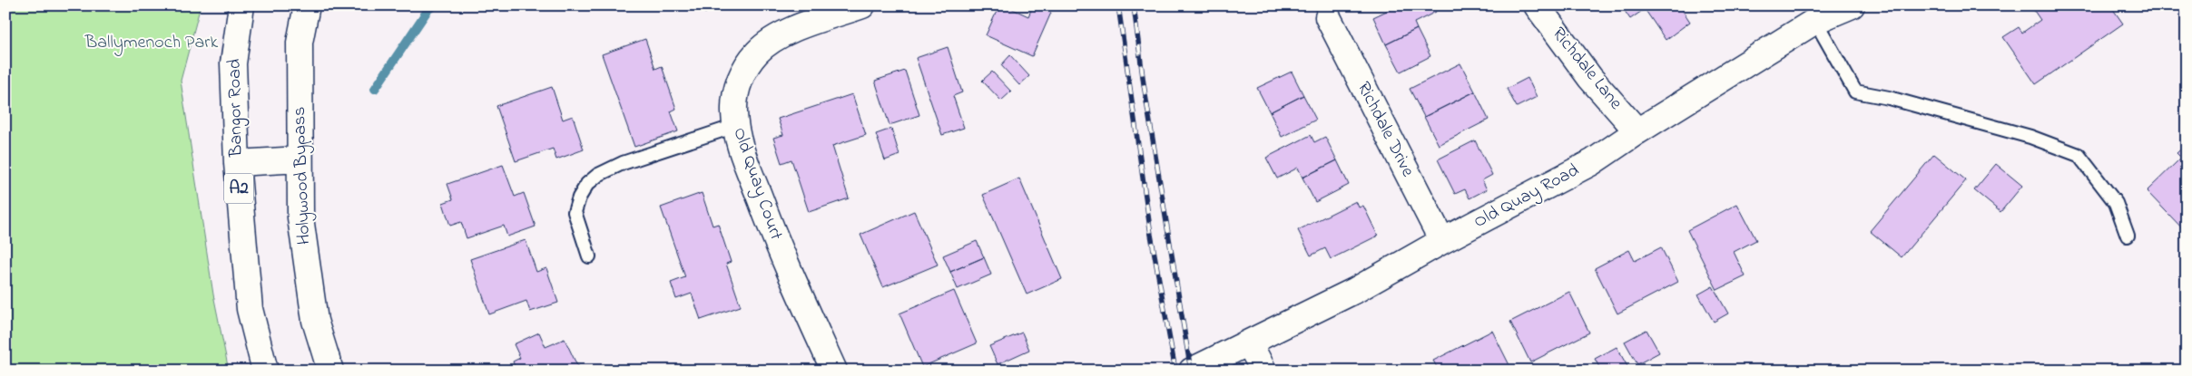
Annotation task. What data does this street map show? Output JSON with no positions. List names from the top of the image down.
{
  "streets": {
    "main road": [
      "Richdale Lane",
      "Bangor Road",
      "Richdale Drive",
      "Holywood Bypass",
      "Old Quay Court",
      "A2",
      "Old Quay Road"
    ]
  },
  "crossings": [
    ["Richdale Lane", "Old Quay Road"],
    ["Richdale Drive", "Old Quay Road"]
  ],
  "parks": ["Ballymenoch Park"]
}
